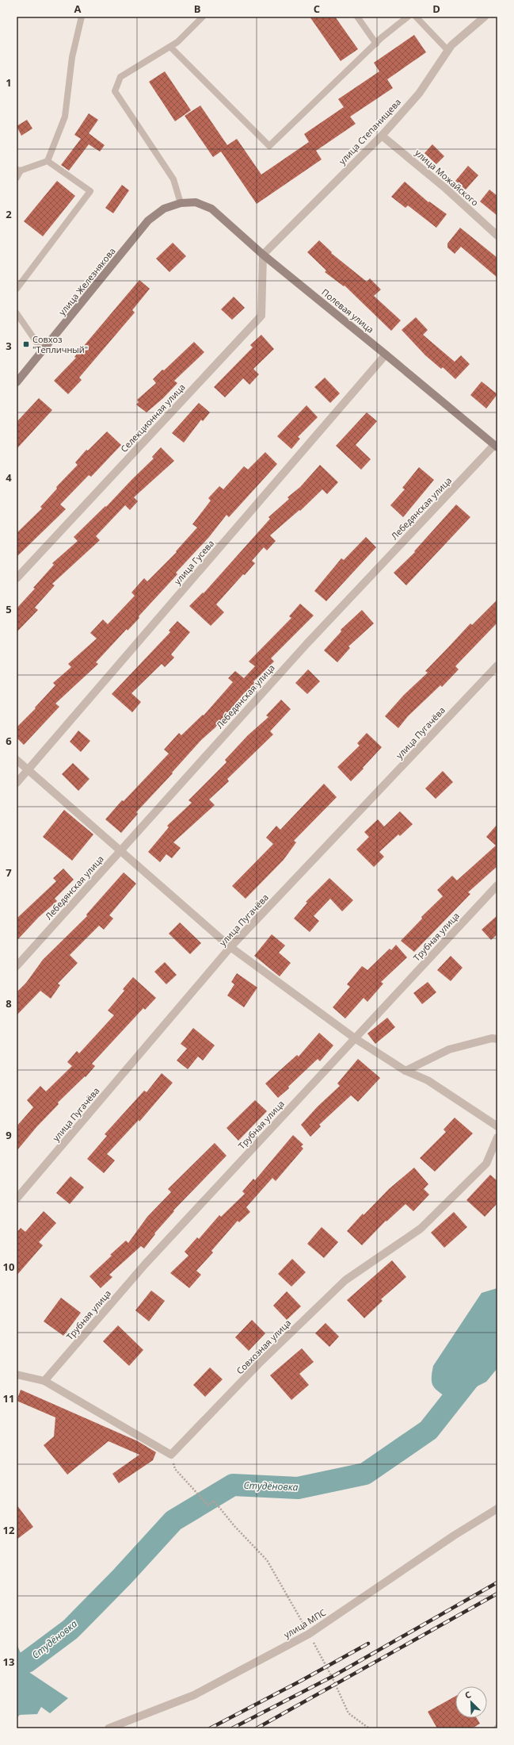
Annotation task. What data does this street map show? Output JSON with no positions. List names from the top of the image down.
{
  "streets": {
    "street": [
      "улица Степанищева",
      "улица Можайского",
      "улица Железнякова",
      "Полевая улица",
      "Селекционная улица",
      "Лебедянская улица",
      "улица Гусева",
      "улица Пугачёва",
      "Трубная улица",
      "Совхозная улица",
      "улица МПС"
    ]
  },
  "crossings": [
    ["улица Степанищева", "улица Можайского"],
    ["улица Степанищева", "Полевая улица"],
    ["улица Степанищева", "Селекционная улица"],
    ["улица Железнякова", "Полевая улица"],
    ["Полевая улица", "Селекционная улица"],
    ["Полевая улица", "Лебедянская улица"],
    ["Полевая улица", "улица Гусева"]
  ],
  "water": ["Студёновка"],
  "places": {
    "transit": ["Совхоз \"Тепличный\""]
  },
  "north": "top left",
  "grid": {
    "columns": [
      "A",
      "B",
      "C",
      "D"
    ],
    "rows": [
      "1",
      "2",
      "3",
      "4",
      "5",
      "6",
      "7",
      "8",
      "9",
      "10",
      "11",
      "12",
      "13"
    ]
  }
}
